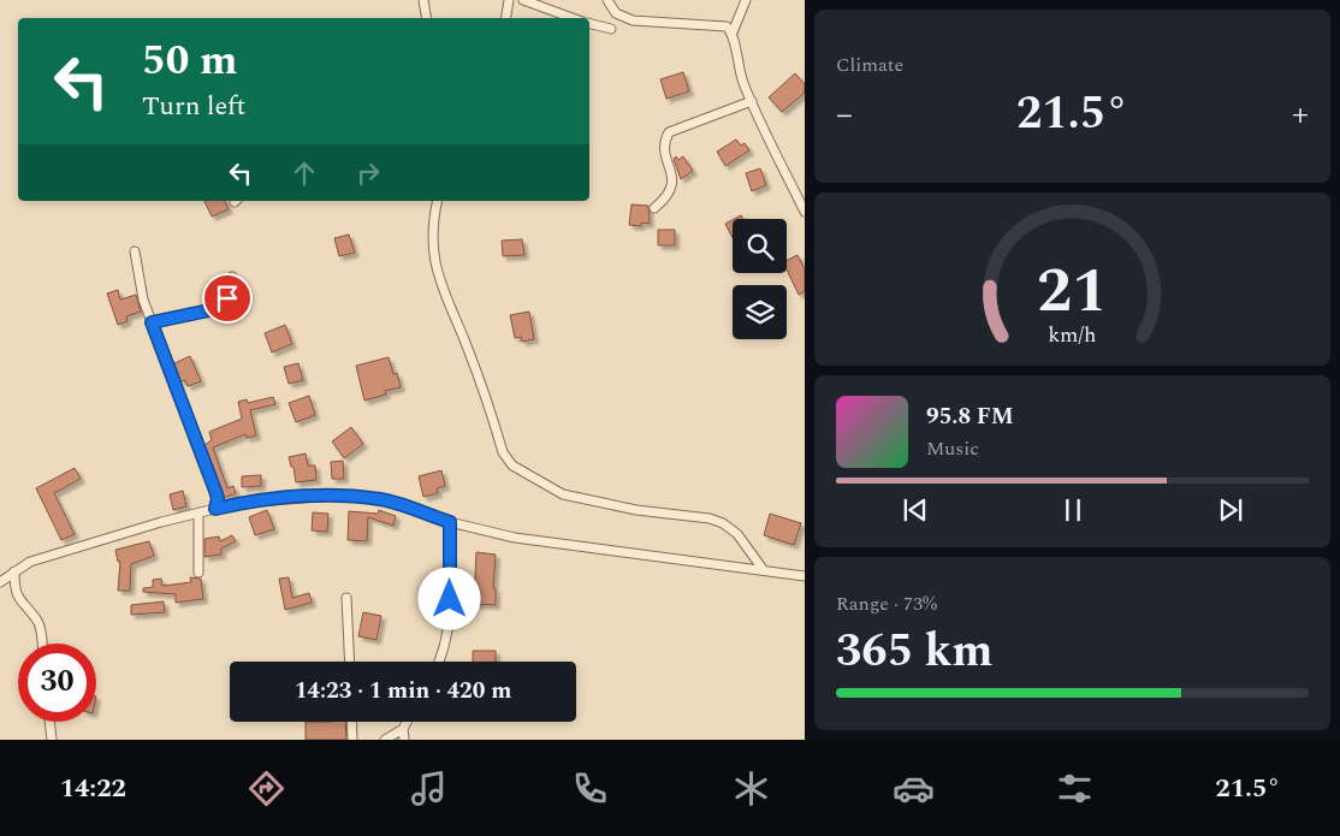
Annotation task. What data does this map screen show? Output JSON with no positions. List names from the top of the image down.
{
  "page": {
    "tile": [
      "Climate",
      ["Range · 73%", "365 km"]
    ],
    "turn": ["50 m", "Turn left"],
    "heat": ["−", "21.5°", "+"],
    "song": ["95.8 FM", "Music"],
    "limit": "30",
    "trip": "14:23 · 1 min · 420 m",
    "tabs": ["14:22", "21.5°"],
    "gauge": ["21", "km/h"]
  }
}
